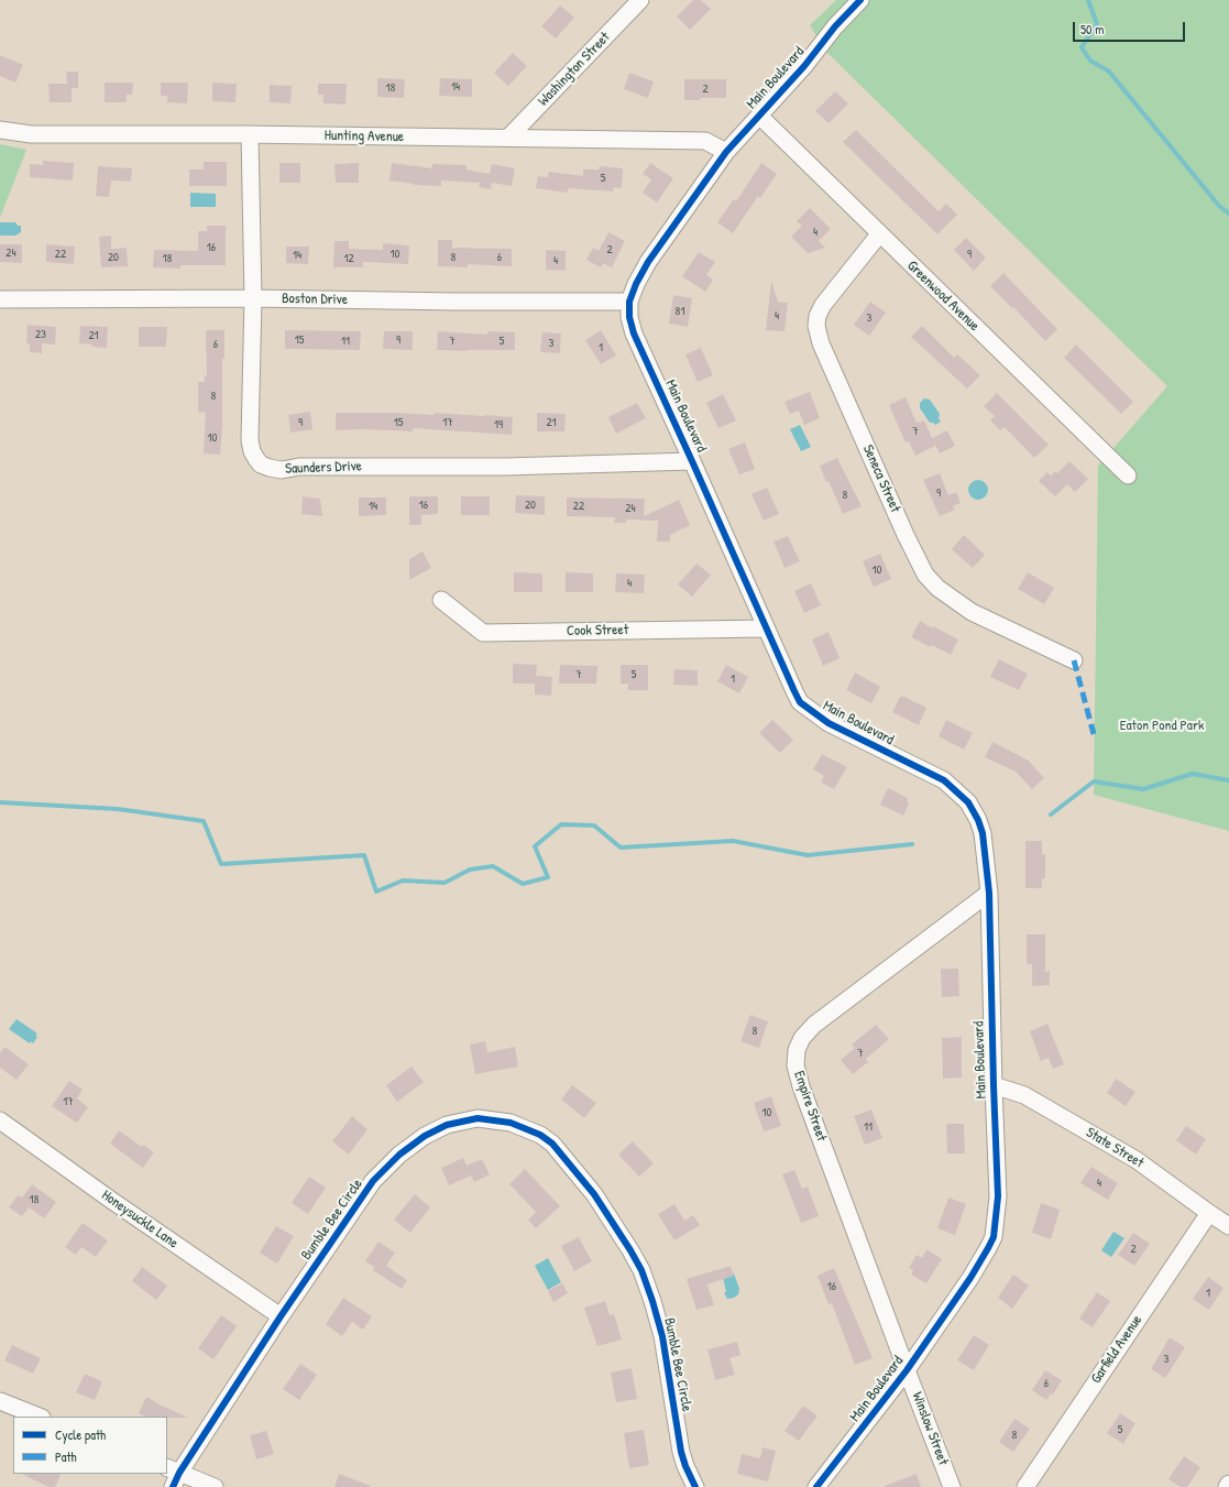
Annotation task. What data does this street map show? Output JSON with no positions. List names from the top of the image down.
{
  "streets": {
    "street": [
      "Washington Street",
      "Main Boulevard",
      "Hunting Avenue",
      "Greenwood Avenue",
      "Boston Drive",
      "Saunders Drive",
      "Seneca Street",
      "Cook Street",
      "Empire Street",
      "State Street",
      "Honeysuckle Lane",
      "Bumble Bee Circle",
      "Garfield Avenue",
      "Winslow Street"
    ]
  },
  "crossings": [
    ["Washington Street", "Hunting Avenue"],
    ["Main Boulevard", "Hunting Avenue"],
    ["Main Boulevard", "Greenwood Avenue"],
    ["Main Boulevard", "Boston Drive"],
    ["Main Boulevard", "Saunders Drive"],
    ["Main Boulevard", "Cook Street"],
    ["Main Boulevard", "Empire Street"],
    ["Main Boulevard", "State Street"],
    ["Main Boulevard", "Winslow Street"],
    ["Hunting Avenue", "Saunders Drive"],
    ["Greenwood Avenue", "Seneca Street"],
    ["Boston Drive", "Saunders Drive"],
    ["Empire Street", "Winslow Street"],
    ["State Street", "Garfield Avenue"],
    ["Honeysuckle Lane", "Bumble Bee Circle"]
  ],
  "parks": ["Eaton Pond Park"],
  "house_numbers": [
    "14",
    "18",
    "2",
    "5",
    "4",
    "16",
    "2",
    "24",
    "22",
    "10",
    "9",
    "14",
    "20",
    "8",
    "6",
    "18",
    "12",
    "4",
    "81",
    "4",
    "3",
    "23",
    "21",
    "15",
    "9",
    "11",
    "7",
    "5",
    "3",
    "6",
    "1",
    "8",
    "9",
    "15",
    "17",
    "21",
    "19",
    "7",
    "10",
    "9",
    "8",
    "16",
    "20",
    "14",
    "22",
    "24",
    "10",
    "4",
    "7",
    "5",
    "1",
    "8",
    "7",
    "17",
    "10",
    "11",
    "4",
    "18",
    "2",
    "16",
    "1",
    "3",
    "6",
    "5",
    "8"
  ],
  "legend": ["Cycle path", "Path"],
  "scale_bar": "50 m"
}
